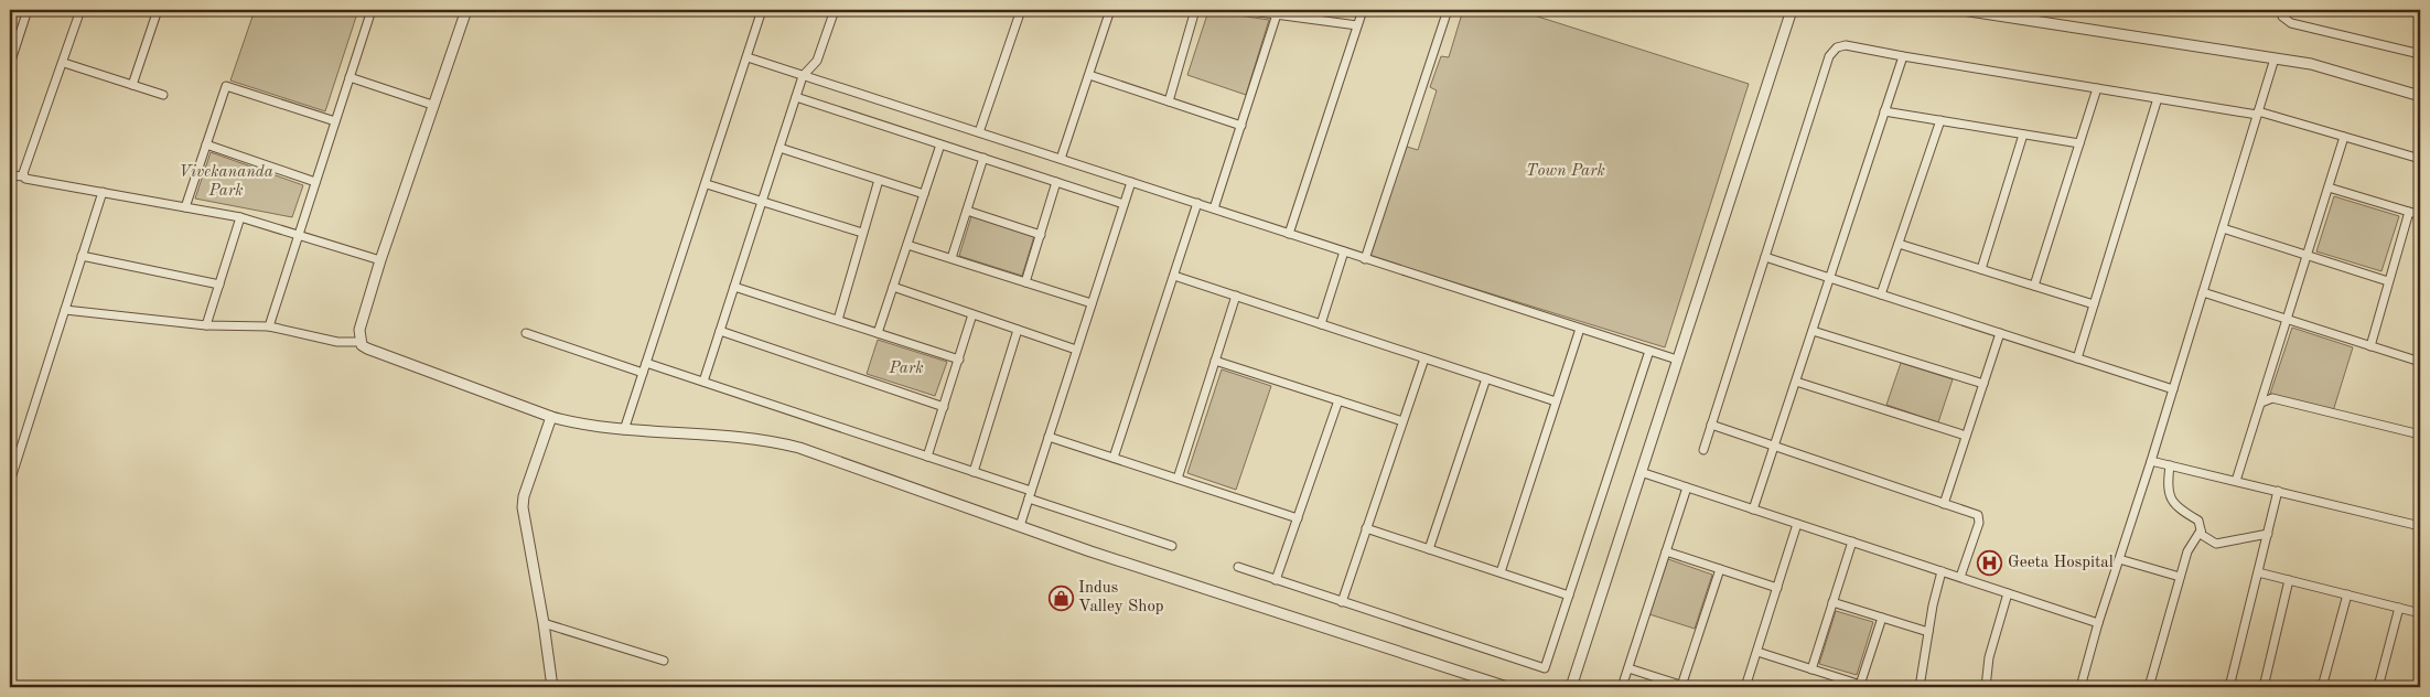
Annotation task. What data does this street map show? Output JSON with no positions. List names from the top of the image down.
{
  "parks": ["Town Park", "Vivekananda Park", "Park"],
  "places": {
    "hospital": ["Geeta Hospital"],
    "shop": ["Indus Valley Shop"]
  }
}
